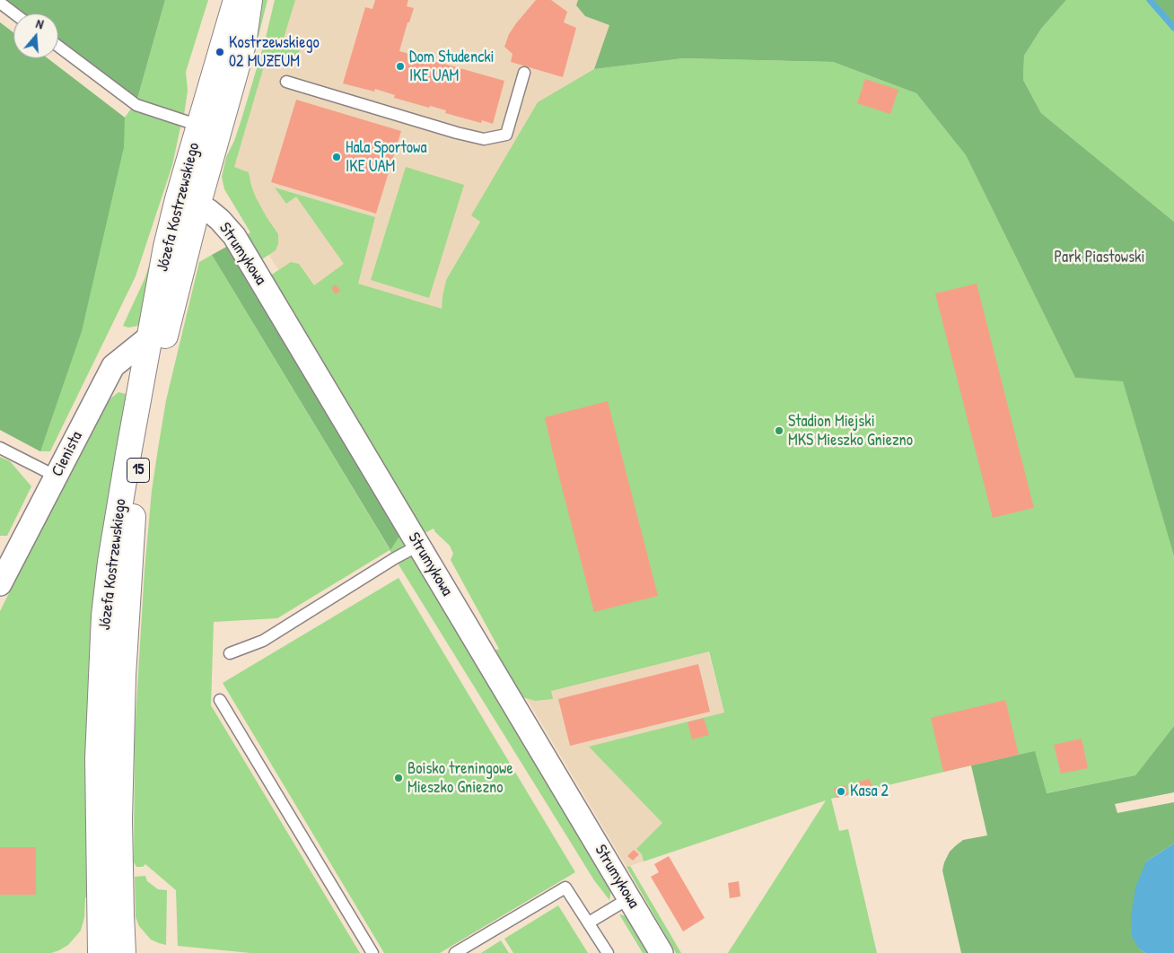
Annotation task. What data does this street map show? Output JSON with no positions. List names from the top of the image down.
{
  "streets": {
    "main road": ["Józefa Kostrzewskiego", "15"],
    "street": ["Strumykowa", "Cienista"]
  },
  "crossings": [
    ["Józefa Kostrzewskiego", "Strumykowa"],
    ["Józefa Kostrzewskiego", "Cienista"]
  ],
  "parks": ["Park Piastowski"],
  "places": [
    "Kostrzewskiego 02 MUZEUM",
    "Dom Studencki IKE UAM",
    "Hala Sportowa IKE UAM",
    "Stadion Miejski MKS Mieszko Gniezno",
    "Boisko treningowe Mieszko Gniezno",
    "Kasa 2"
  ],
  "north": "top"
}
